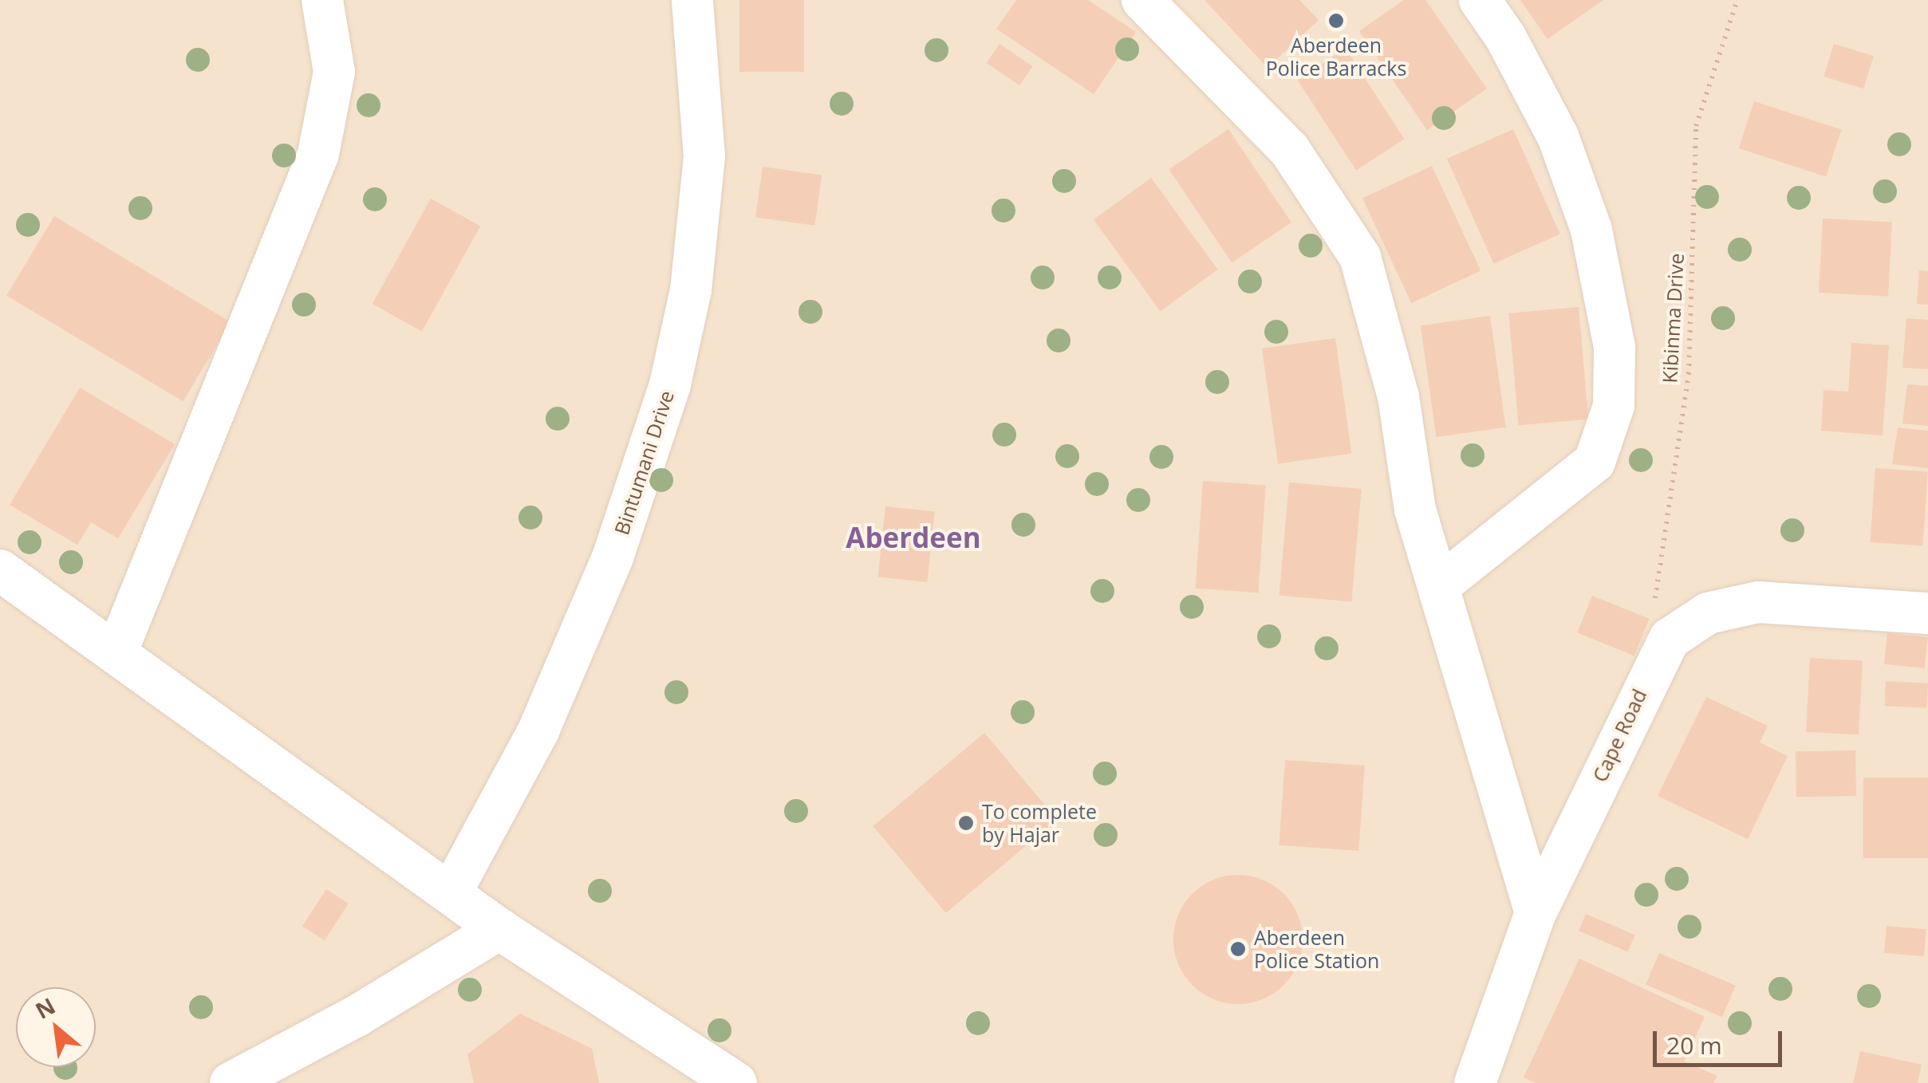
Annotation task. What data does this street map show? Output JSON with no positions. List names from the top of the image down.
{
  "streets": {
    "street": ["Bintumani Drive", "Cape Road"],
    "path": ["Kibinma Drive"]
  },
  "crossings": [
    ["Kibinma Drive", "Cape Road"]
  ],
  "districts": ["Aberdeen"],
  "places": ["Aberdeen Police Barracks", "To complete by Hajar", "Aberdeen Police Station"],
  "scale_bar": "20 m",
  "north": "top left"
}
